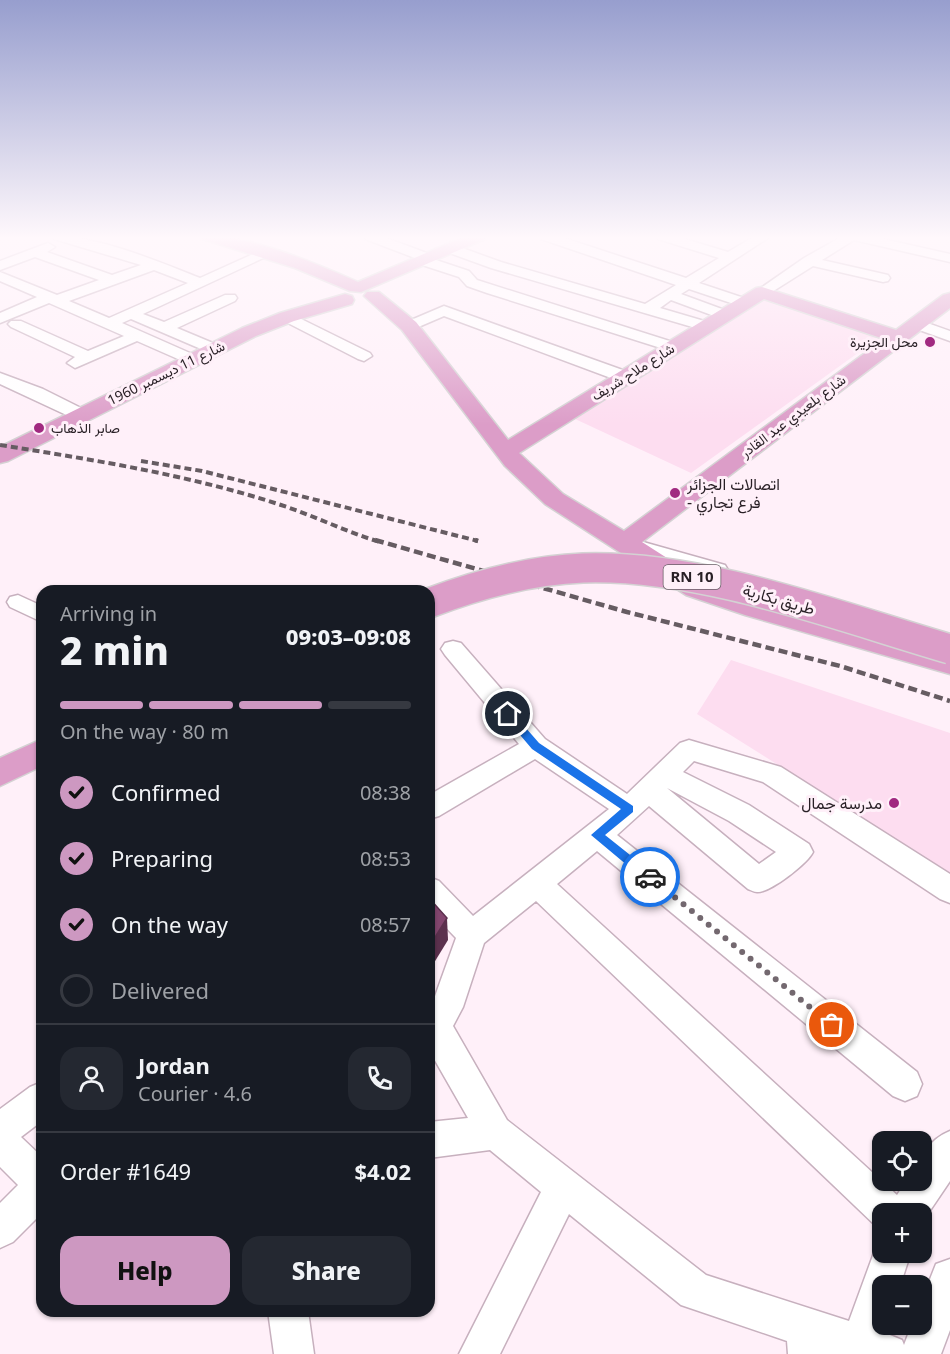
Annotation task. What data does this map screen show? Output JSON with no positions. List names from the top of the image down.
{
  "streets": {
    "main road": [
      "شارع ملاح شريف",
      "شارع 11 ديسمبر 1960",
      "شارع بلعيدي عبد القادر",
      "RN 10",
      "طريق بكارية"
    ]
  },
  "places": [
    "محل الجزيرة",
    "صابر الذهاب",
    "اتصالات الجزائر - فرع تجاري",
    "مدرسة جمال"
  ],
  "page": {
    "heading": ["2 min", "Arriving in", "09:03–09:08"],
    "panel": [
      "Jordan",
      "Courier · 4.6",
      "Order #1649",
      "$4.02"
    ],
    "bar": "On the way · 80 m",
    "list": [
      ["Confirmed", "08:38"],
      ["Preparing", "08:53"],
      ["On the way", "08:57"],
      "Delivered"
    ],
    "map_buttons": ["+", "−"],
    "buttons": ["Help", "Share"]
  }
}
